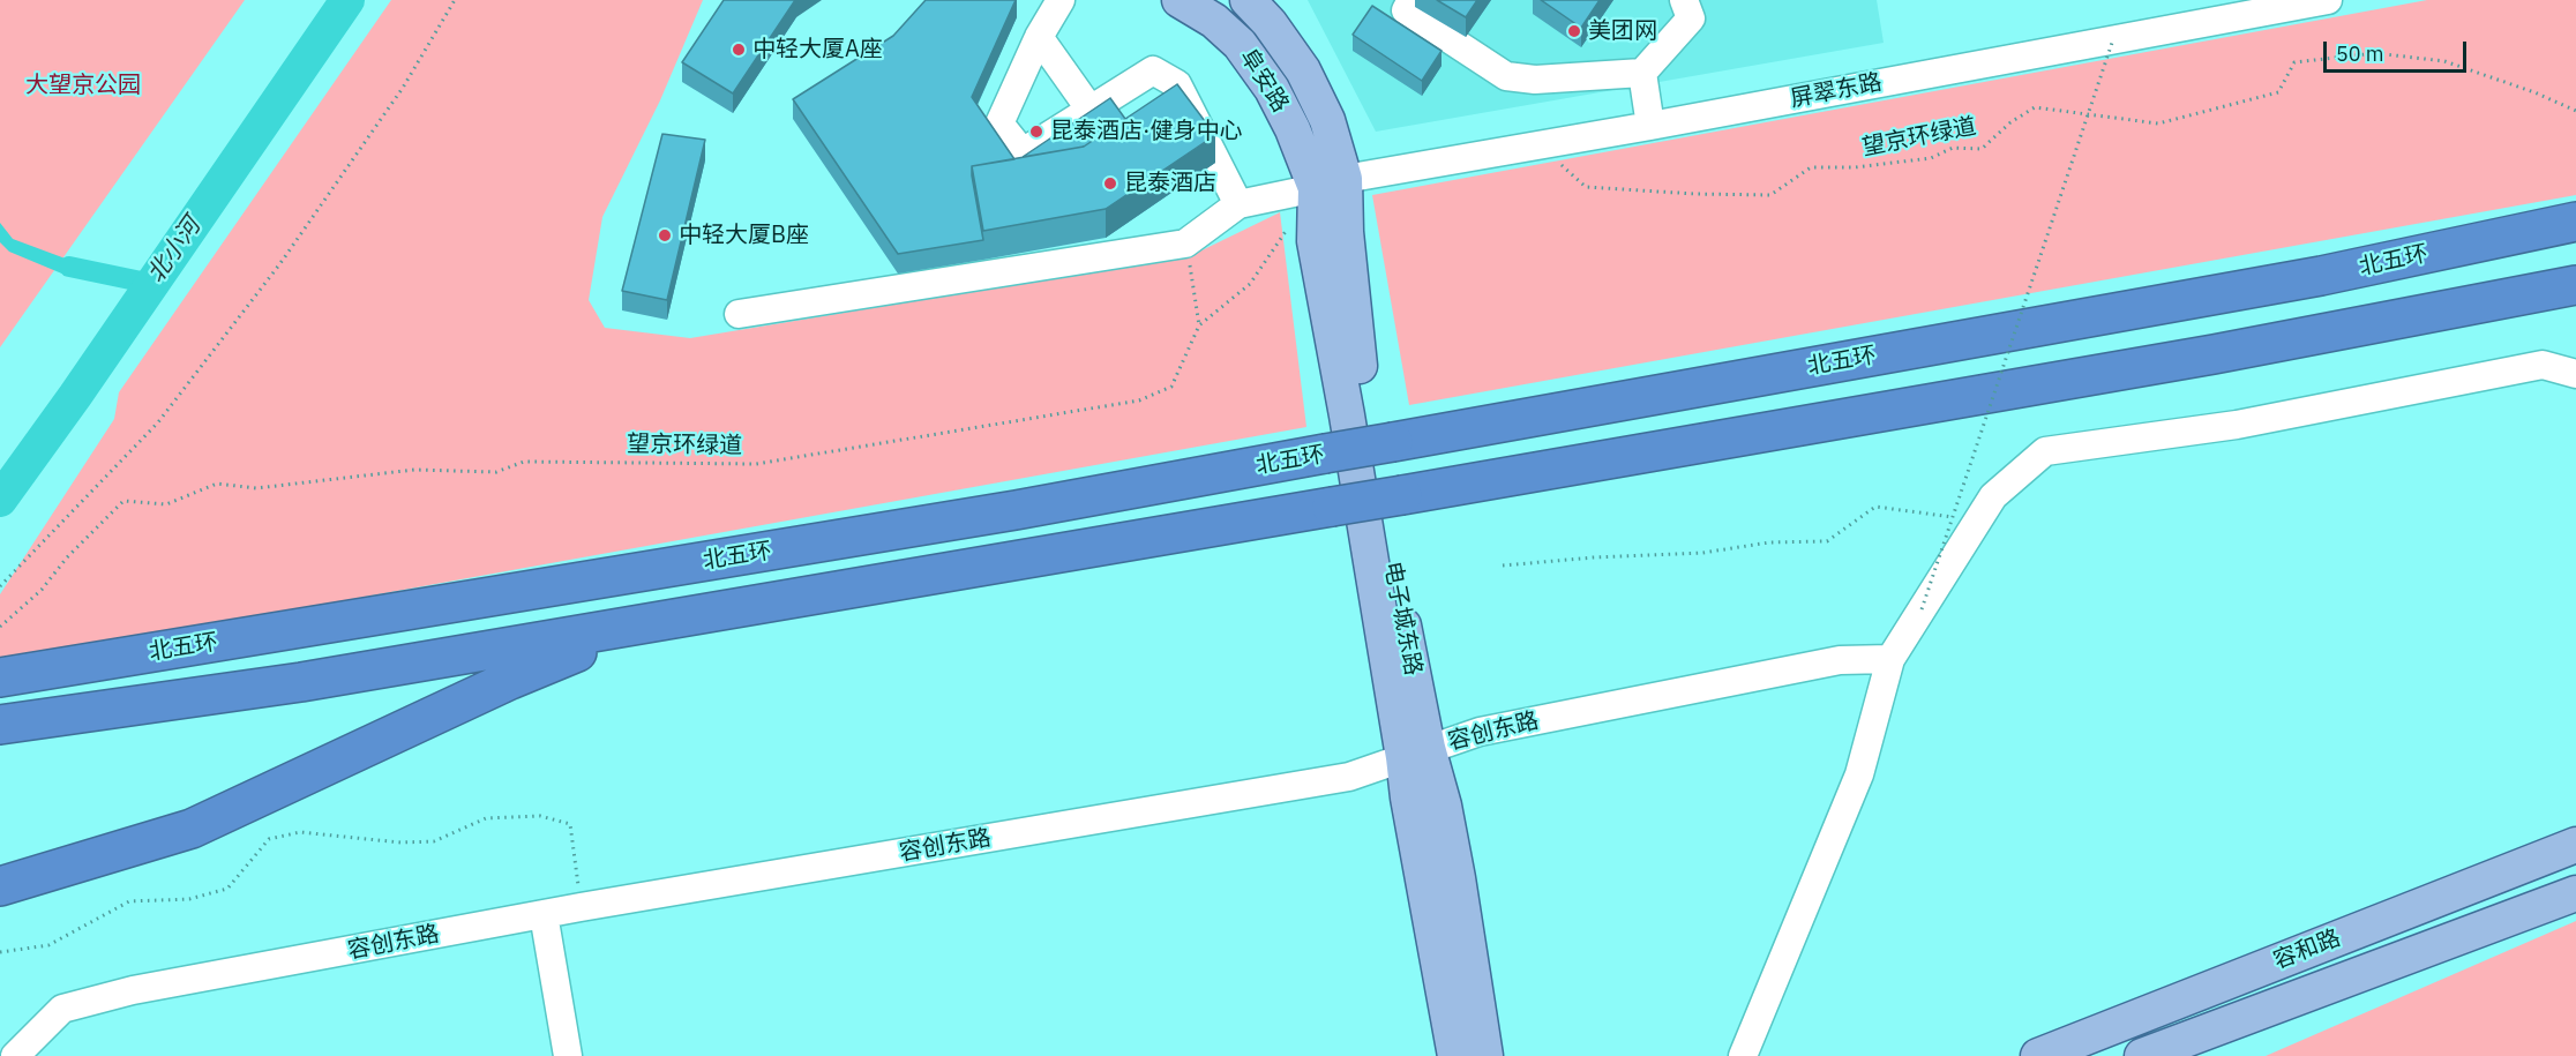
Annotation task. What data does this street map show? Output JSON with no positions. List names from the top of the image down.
{
  "streets": {
    "highway": ["北五环"],
    "main road": ["阜安路", "电子城东路", "容和路"],
    "street": ["屏翠东路", "容创东路"],
    "path": ["望京环绿道"]
  },
  "crossings": [
    ["阜安路", "屏翠东路"],
    ["阜安路", "望京环绿道"],
    ["阜安路", "电子城东路"],
    ["屏翠东路", "望京环绿道"],
    ["屏翠东路", "电子城东路"],
    ["望京环绿道", "电子城东路"],
    ["电子城东路", "容创东路"]
  ],
  "water": ["北小河"],
  "parks": ["大望京公园"],
  "places": [
    "美团网",
    "中轻大厦A座",
    "昆泰酒店·健身中心",
    "昆泰酒店",
    "中轻大厦B座"
  ],
  "scale_bar": "50 m"
}
